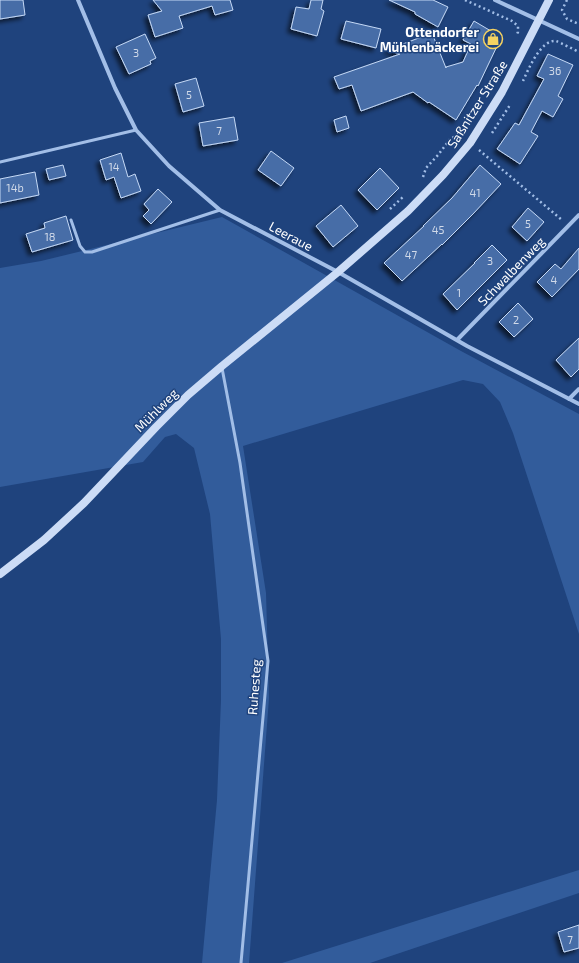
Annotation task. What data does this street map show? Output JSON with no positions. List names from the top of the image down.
{
  "streets": {
    "street": [
      "Saßnitzer Straße",
      "Leeraue",
      "Schwalbenweg",
      "Mühlweg"
    ],
    "lane": ["Ruhesteg"]
  },
  "crossings": [
    ["Saßnitzer Straße", "Leeraue"],
    ["Saßnitzer Straße", "Mühlweg"],
    ["Leeraue", "Schwalbenweg"],
    ["Leeraue", "Mühlweg"],
    ["Mühlweg", "Ruhesteg"]
  ],
  "places": {
    "shop": ["Ottendorfer Mühlenbäckerei"]
  },
  "house_numbers": [
    "3",
    "36",
    "5",
    "7",
    "14",
    "14b",
    "41",
    "5",
    "45",
    "18",
    "47",
    "3",
    "4",
    "1",
    "2",
    "7"
  ]
}
